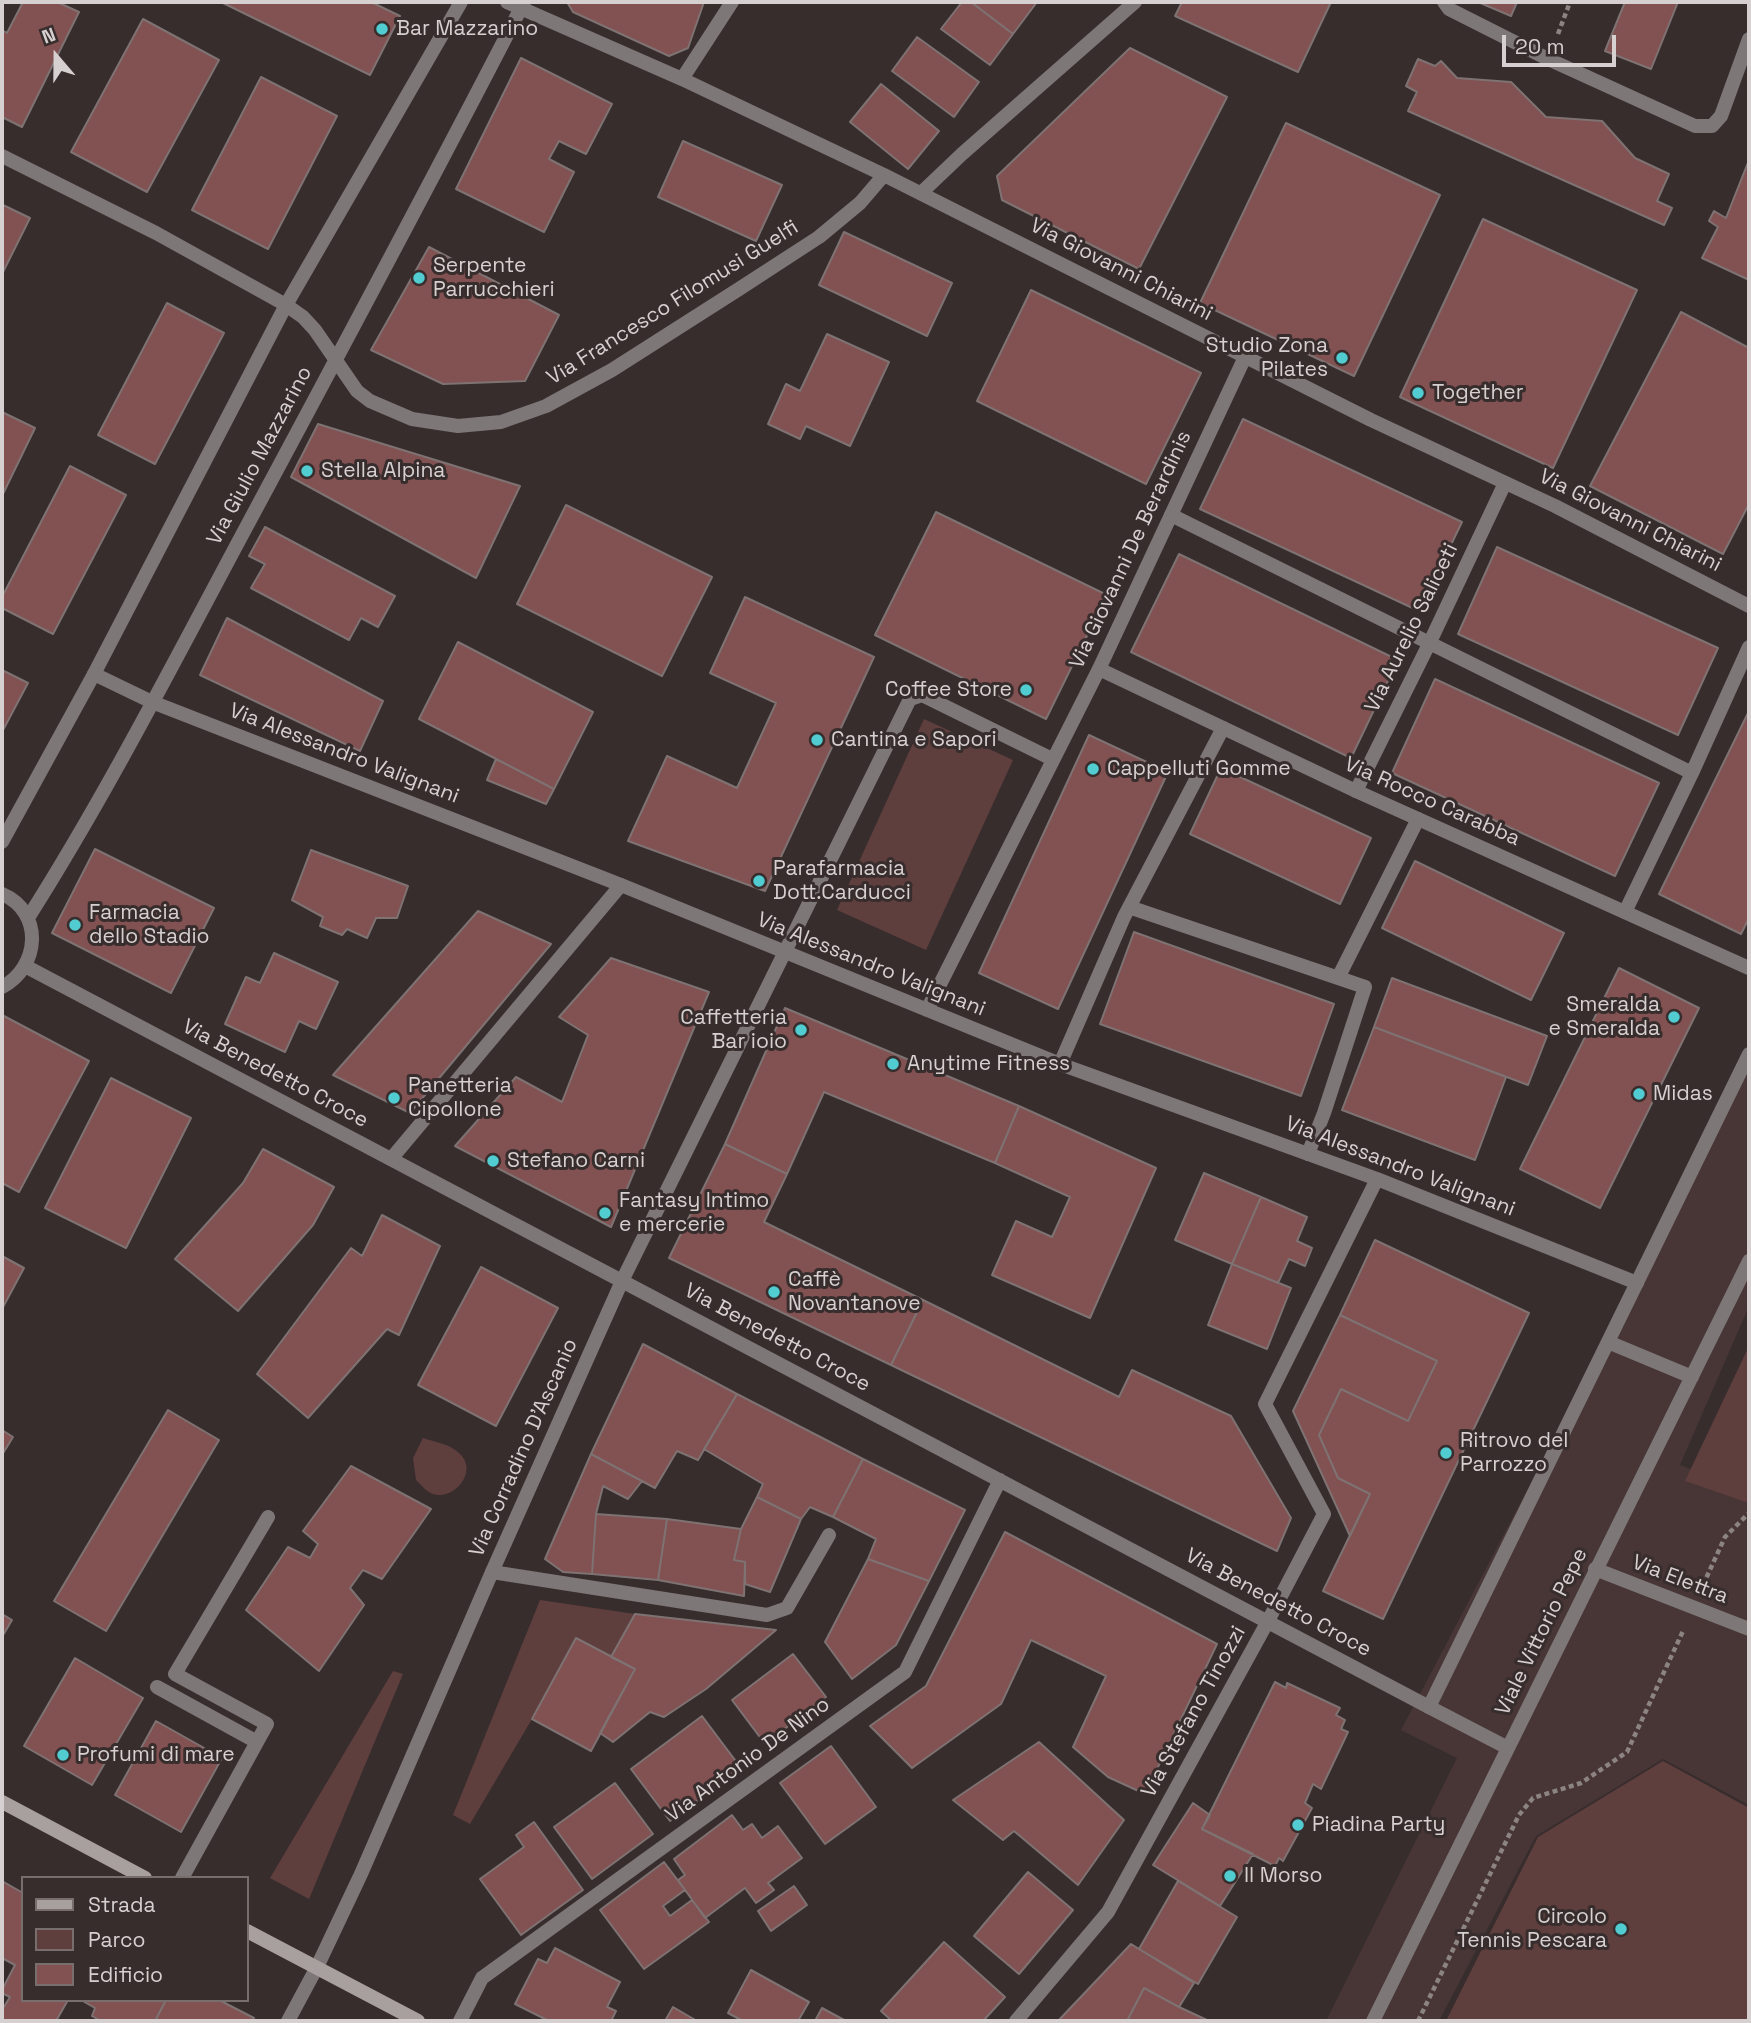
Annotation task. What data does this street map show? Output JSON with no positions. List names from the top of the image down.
{
  "streets": {
    "street": [
      "Via Giovanni Chiarini",
      "Via Francesco Filomusi Guelfi",
      "Via Giulio Mazzarino",
      "Via Giovanni De Berardinis",
      "Via Aurelio Saliceti",
      "Via Alessandro Valignani",
      "Via Rocco Carabba",
      "Via Benedetto Croce",
      "Via Corradino D'Ascanio",
      "Via Elettra",
      "Viale Vittorio Pepe",
      "Via Stefano Tinozzi",
      "Via Antonio De Nino"
    ]
  },
  "crossings": [
    ["Via Giovanni Chiarini", "Via Francesco Filomusi Guelfi"],
    ["Via Giovanni Chiarini", "Via Giulio Mazzarino"],
    ["Via Giovanni Chiarini", "Via Giovanni De Berardinis"],
    ["Via Giovanni Chiarini", "Via Aurelio Saliceti"],
    ["Via Francesco Filomusi Guelfi", "Via Giulio Mazzarino"],
    ["Via Giulio Mazzarino", "Via Alessandro Valignani"],
    ["Via Giovanni De Berardinis", "Via Alessandro Valignani"],
    ["Via Giovanni De Berardinis", "Via Rocco Carabba"],
    ["Via Giovanni De Berardinis", "Via Corradino D'Ascanio"],
    ["Via Aurelio Saliceti", "Via Rocco Carabba"],
    ["Via Alessandro Valignani", "Via Corradino D'Ascanio"],
    ["Via Alessandro Valignani", "Via Stefano Tinozzi"],
    ["Via Benedetto Croce", "Via Corradino D'Ascanio"],
    ["Via Benedetto Croce", "Viale Vittorio Pepe"],
    ["Via Benedetto Croce", "Via Stefano Tinozzi"],
    ["Via Benedetto Croce", "Via Antonio De Nino"],
    ["Via Elettra", "Viale Vittorio Pepe"]
  ],
  "places": [
    "Bar Mazzarino",
    "Serpente Parrucchieri",
    "Studio Zona Pilates",
    "Together",
    "Stella Alpina",
    "Coffee Store",
    "Cantina e Sapori",
    "Cappelluti Gomme",
    "Parafarmacia Dott.Carducci",
    "Farmacia dello Stadio",
    "Smeralda e Smeralda",
    "Caffetteria Bar ioio",
    "Anytime Fitness",
    "Midas",
    "Panetteria Cipollone",
    "Stefano Carni",
    "Fantasy Intimo e mercerie",
    "Caffè Novantanove",
    "Ritrovo del Parrozzo",
    "Profumi di mare",
    "Piadina Party",
    "Il Morso",
    "Circolo Tennis Pescara"
  ],
  "legend": ["Strada", "Parco", "Edificio"],
  "scale_bar": "20 m",
  "north": "top"
}
